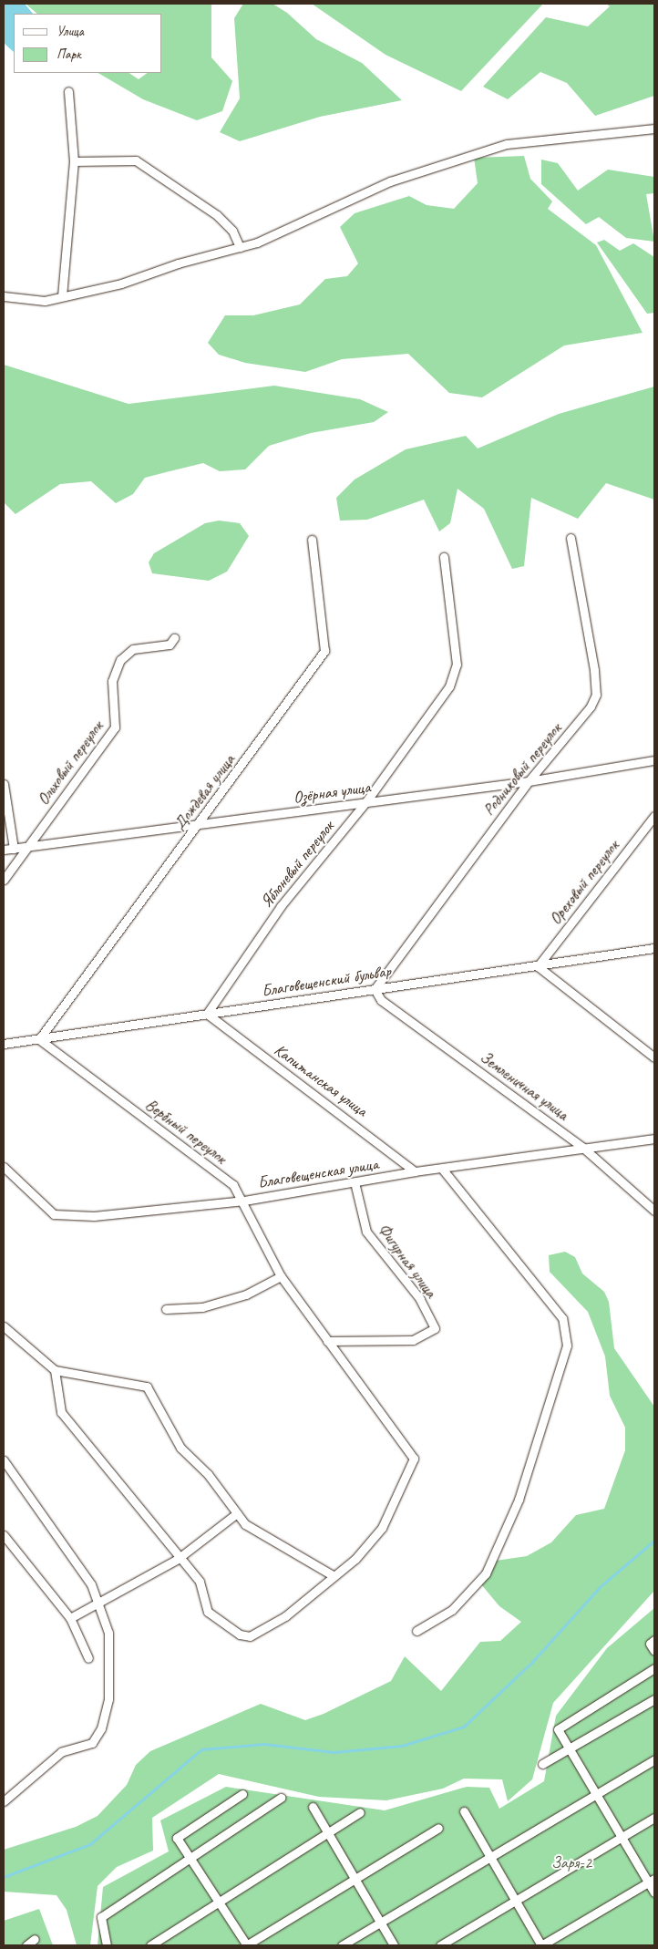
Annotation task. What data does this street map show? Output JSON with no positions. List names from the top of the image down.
{
  "streets": {
    "street": [
      "Ольховый переулок",
      "Родниковый переулок",
      "Дождевая улица",
      "Озёрная улица",
      "Яблоневый переулок",
      "Ореховый переулок",
      "Благовещенский бульвар",
      "Капитанская улица",
      "Земленичная улица",
      "Вербный переулок",
      "Благовещенская улица",
      "Фигурная улица"
    ]
  },
  "crossings": [
    ["Ольховый переулок", "Озёрная улица"],
    ["Родниковый переулок", "Озёрная улица"],
    ["Родниковый переулок", "Благовещенский бульвар"],
    ["Родниковый переулок", "Земленичная улица"],
    ["Дождевая улица", "Озёрная улица"],
    ["Дождевая улица", "Благовещенский бульвар"],
    ["Дождевая улица", "Вербный переулок"],
    ["Озёрная улица", "Яблоневый переулок"],
    ["Яблоневый переулок", "Благовещенский бульвар"],
    ["Яблоневый переулок", "Капитанская улица"],
    ["Ореховый переулок", "Благовещенский бульвар"],
    ["Благовещенский бульвар", "Капитанская улица"],
    ["Благовещенский бульвар", "Земленичная улица"],
    ["Благовещенский бульвар", "Вербный переулок"],
    ["Капитанская улица", "Благовещенская улица"],
    ["Земленичная улица", "Благовещенская улица"],
    ["Вербный переулок", "Благовещенская улица"],
    ["Вербный переулок", "Фигурная улица"],
    ["Благовещенская улица", "Фигурная улица"]
  ],
  "parks": ["Заря-2"],
  "legend": ["Улица", "Парк"]
}
